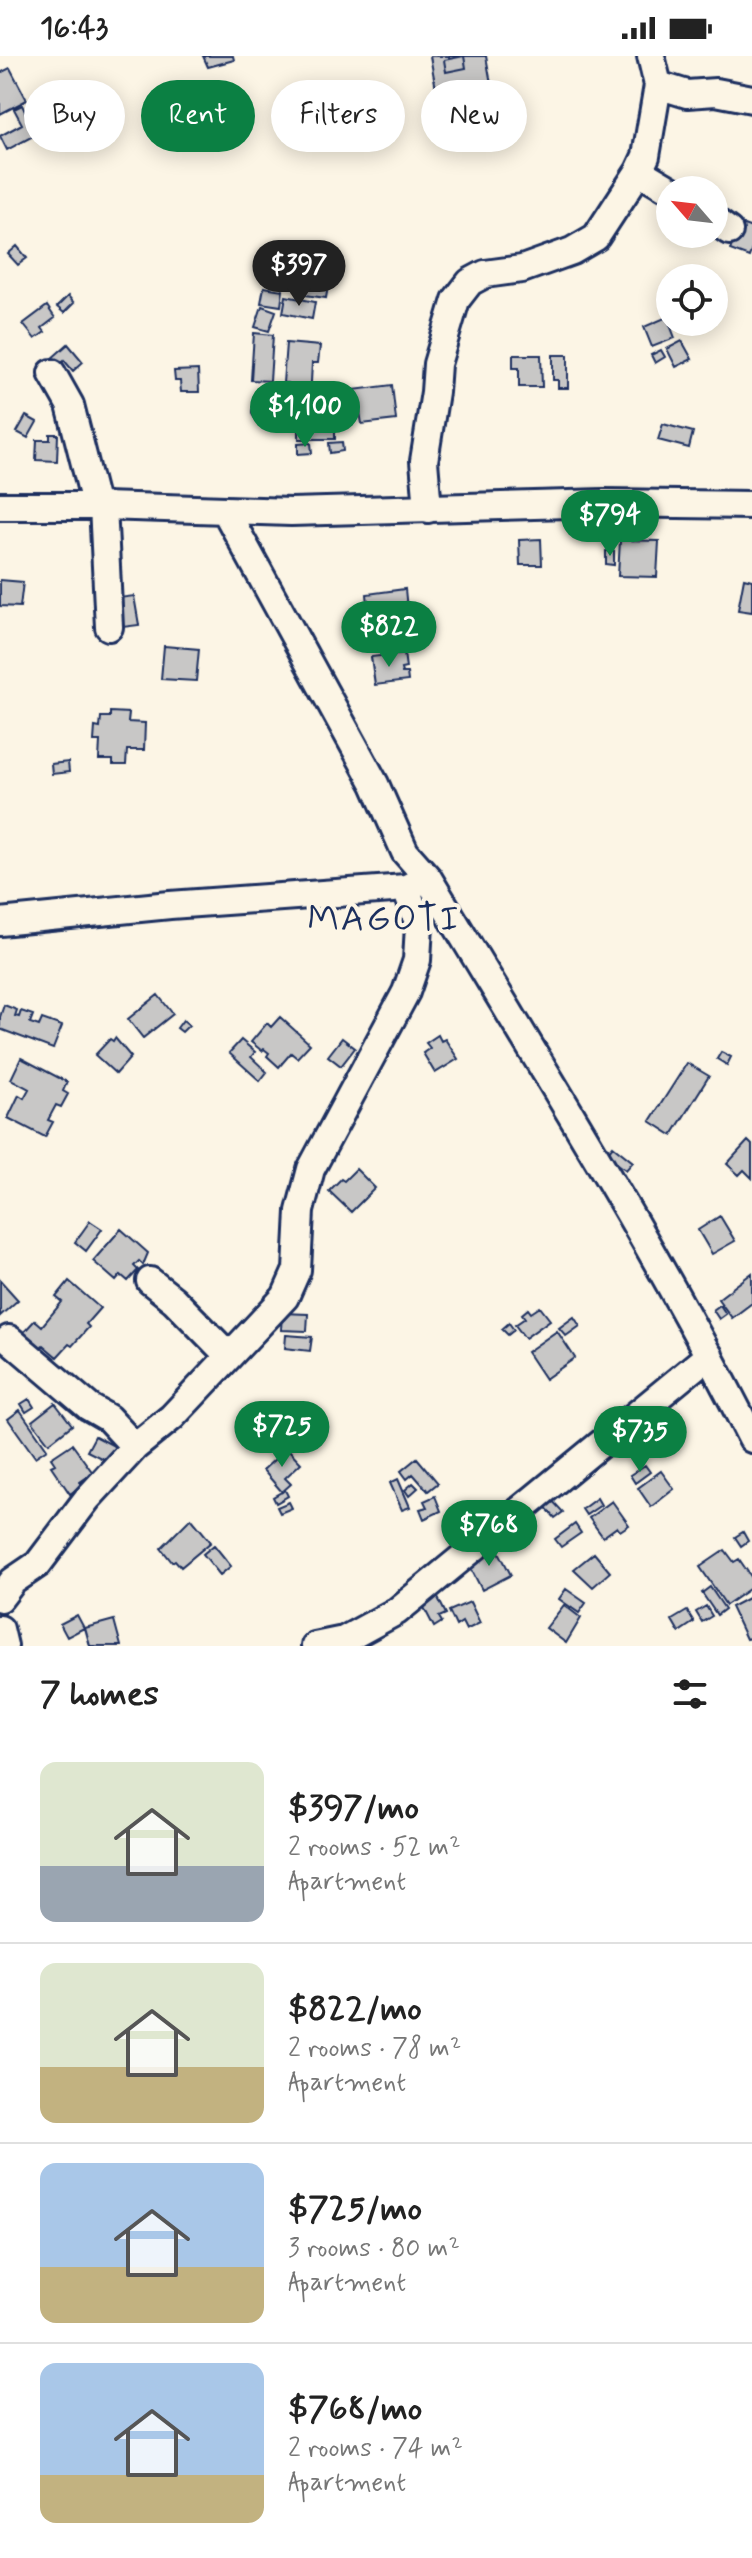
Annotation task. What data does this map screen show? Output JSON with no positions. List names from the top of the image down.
{
  "districts": ["MAGOTI"],
  "north": "top left",
  "page": {
    "status": "16:43",
    "chip": [
      "Buy",
      "Rent",
      "Filters",
      "New"
    ],
    "price": [
      "$397",
      "$1,100",
      "$794",
      "$822",
      "$725",
      "$735",
      "$768"
    ],
    "heading": "7 homes",
    "list": [
      {
        "name": "$397/mo",
        "note": "2 rooms · 52 m² · Apartment"
      },
      {
        "name": "$822/mo",
        "note": "2 rooms · 78 m² · Apartment"
      },
      {
        "name": "$725/mo",
        "note": "3 rooms · 80 m² · Apartment"
      },
      {
        "name": "$768/mo",
        "note": "2 rooms · 74 m² · Apartment"
      }
    ]
  }
}
